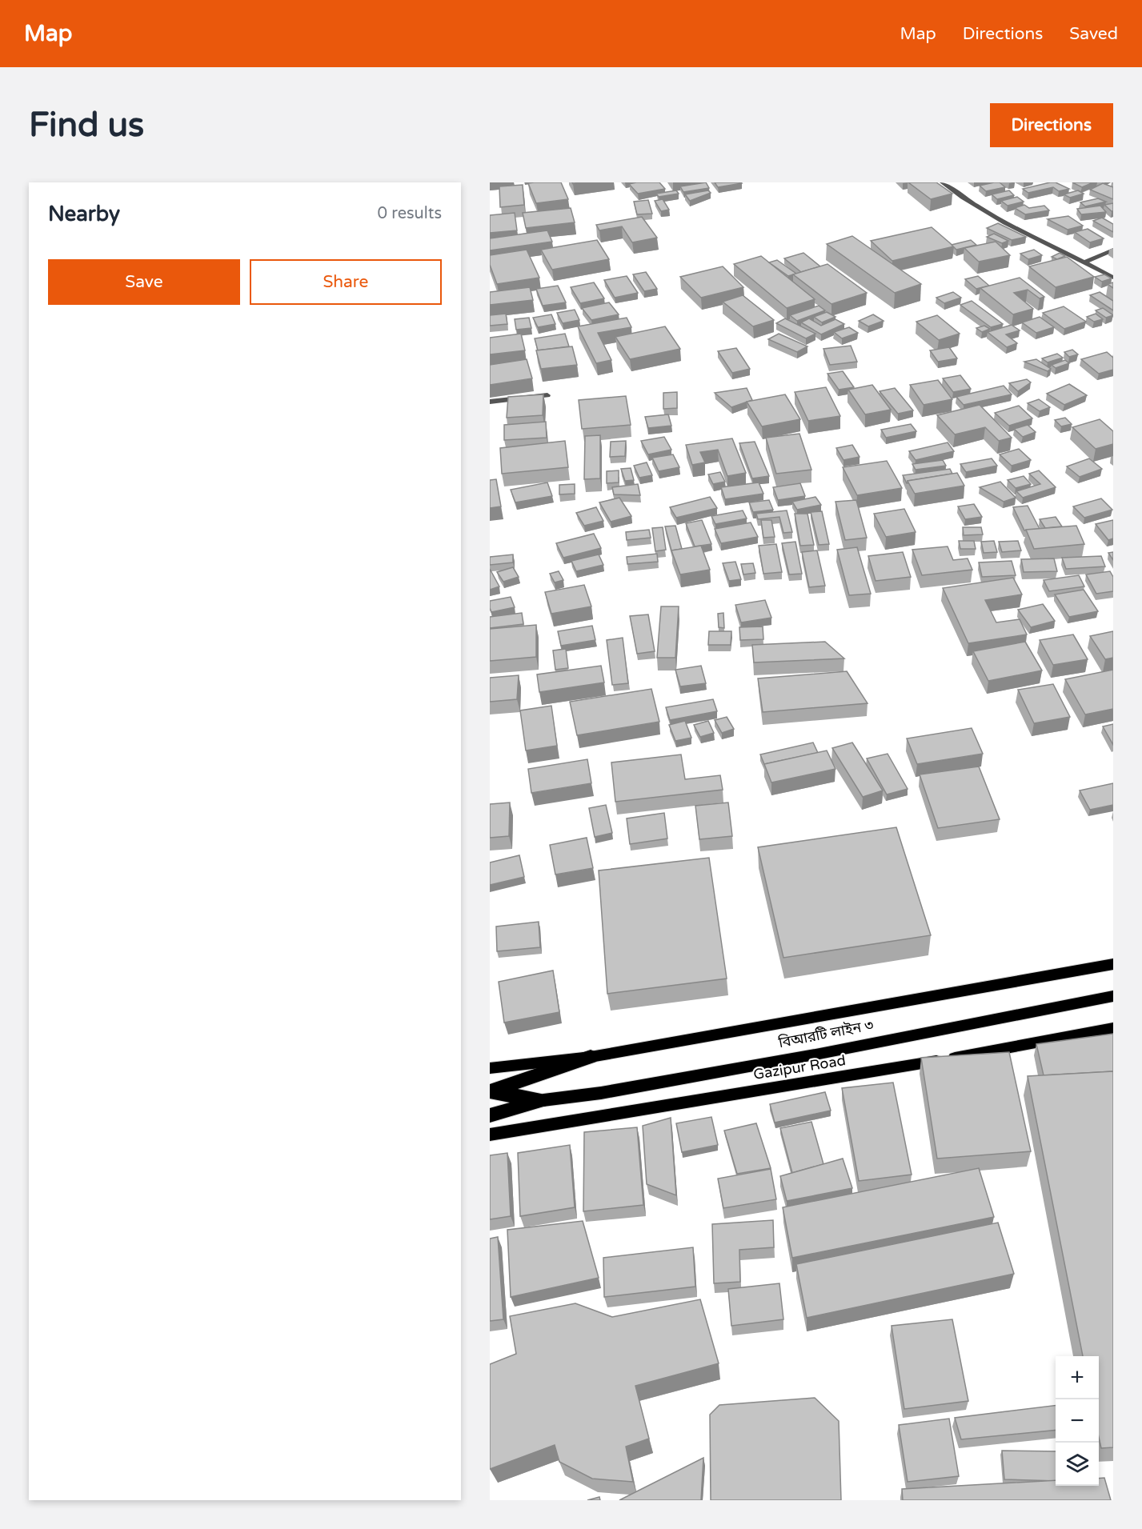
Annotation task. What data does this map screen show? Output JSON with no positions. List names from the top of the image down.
{
  "streets": {
    "highway": ["বিআরটি লাইন ৩"],
    "main road": ["Gazipur Road"]
  },
  "page": {
    "header": "Map",
    "nav": ["Map", "Directions", "Saved"],
    "buttons": [
      "Directions",
      ["Save", "Share"]
    ],
    "title": "Find us",
    "heading": ["Nearby", "0 results"],
    "map_buttons": ["+", "−"]
  }
}
